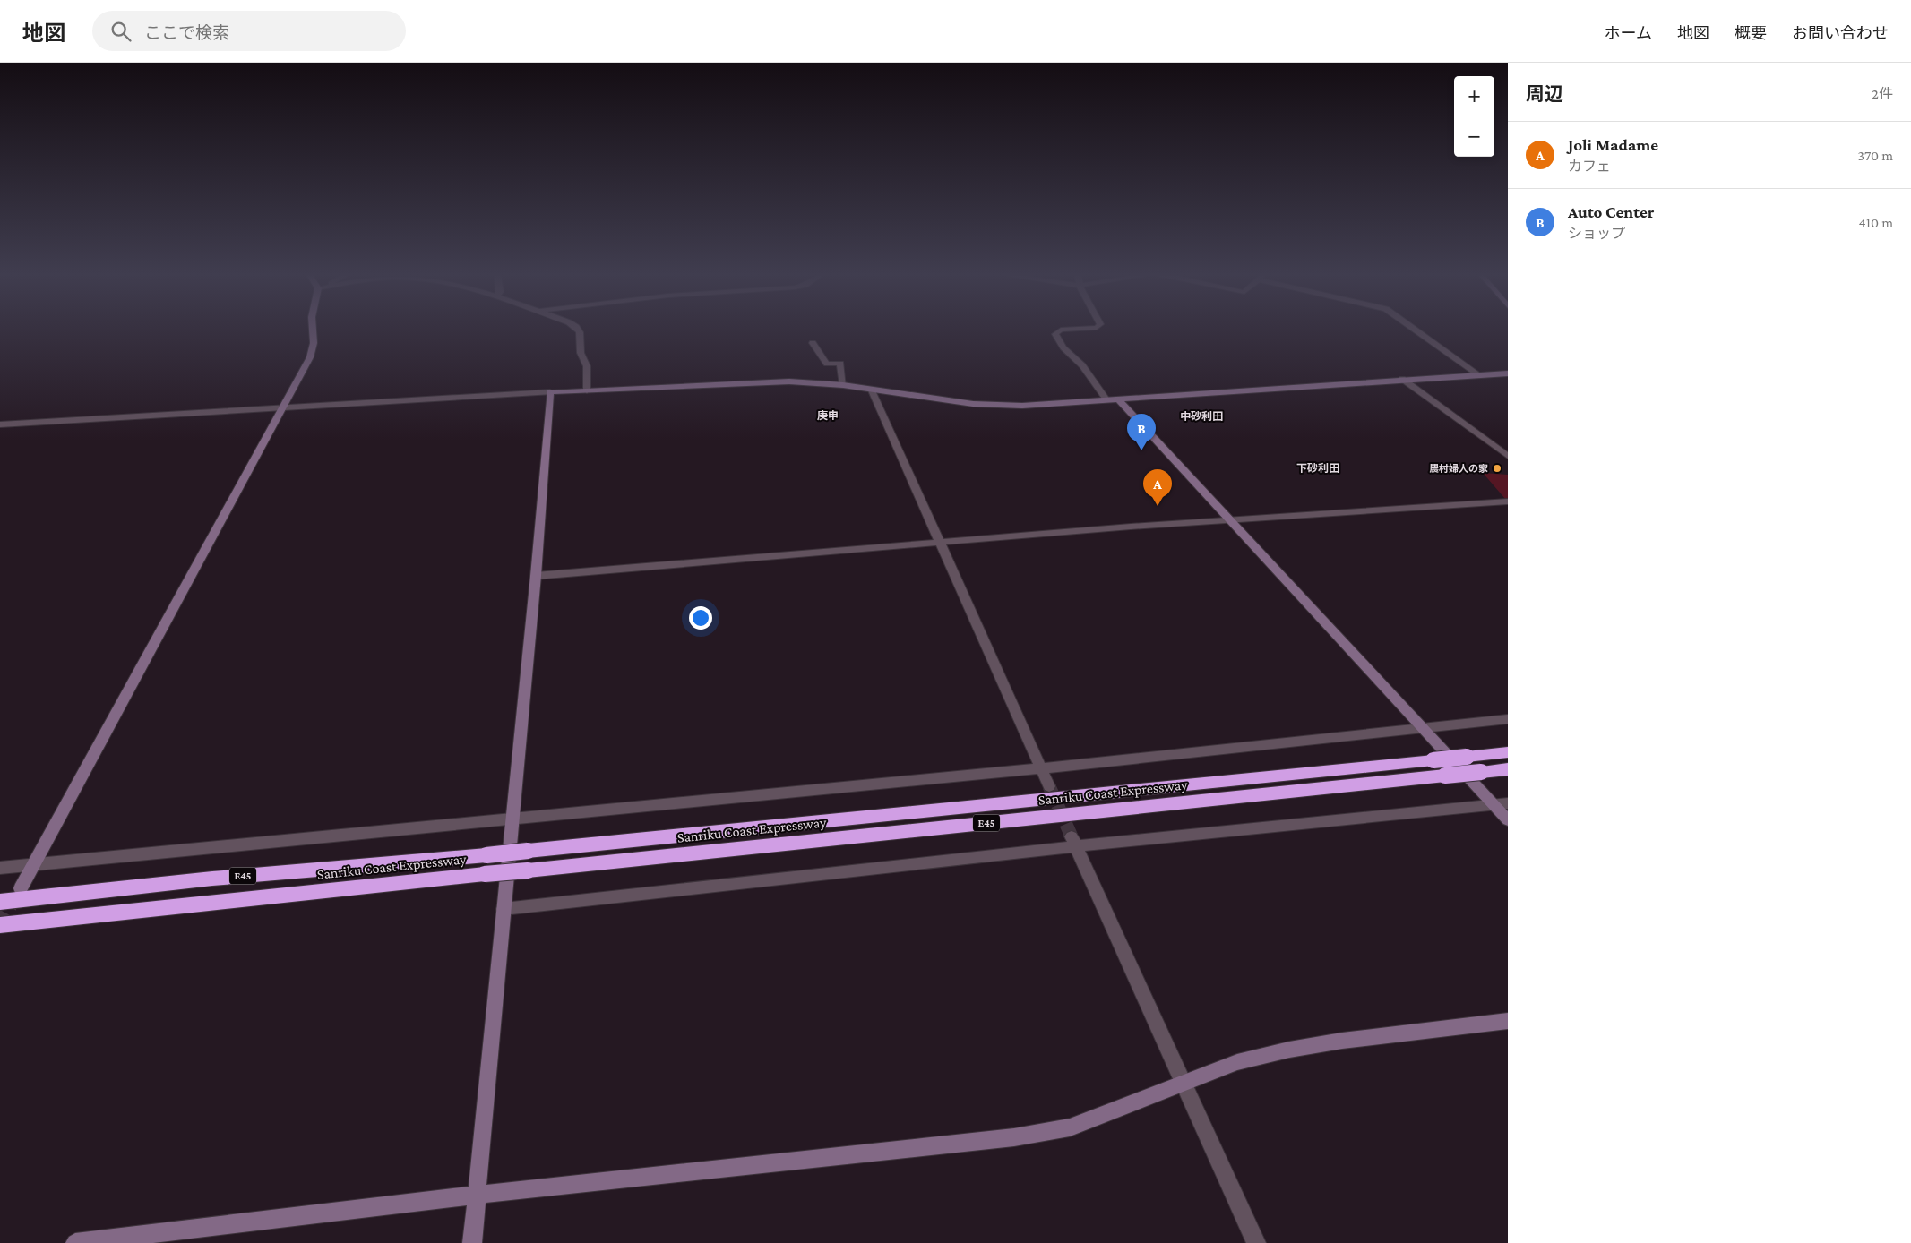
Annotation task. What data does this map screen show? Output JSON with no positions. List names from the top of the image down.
{
  "streets": {
    "highway": ["Sanriku Coast Expressway", "E45"]
  },
  "districts": ["庚申", "中砂利田", "下砂利田"],
  "places": ["農村婦人の家"],
  "page": {
    "header": "地図",
    "search": "ここで検索",
    "nav": [
      "ホーム",
      "地図",
      "概要",
      "お問い合わせ"
    ],
    "heading": ["周辺", "2件"],
    "map_buttons": ["+", "−"],
    "list": [
      {
        "mark": "A",
        "name": "Joli Madame",
        "note": "カフェ",
        "value": "370 m"
      },
      {
        "mark": "B",
        "name": "Auto Center",
        "note": "ショップ",
        "value": "410 m"
      }
    ],
    "pins": ["B", "A"]
  }
}
